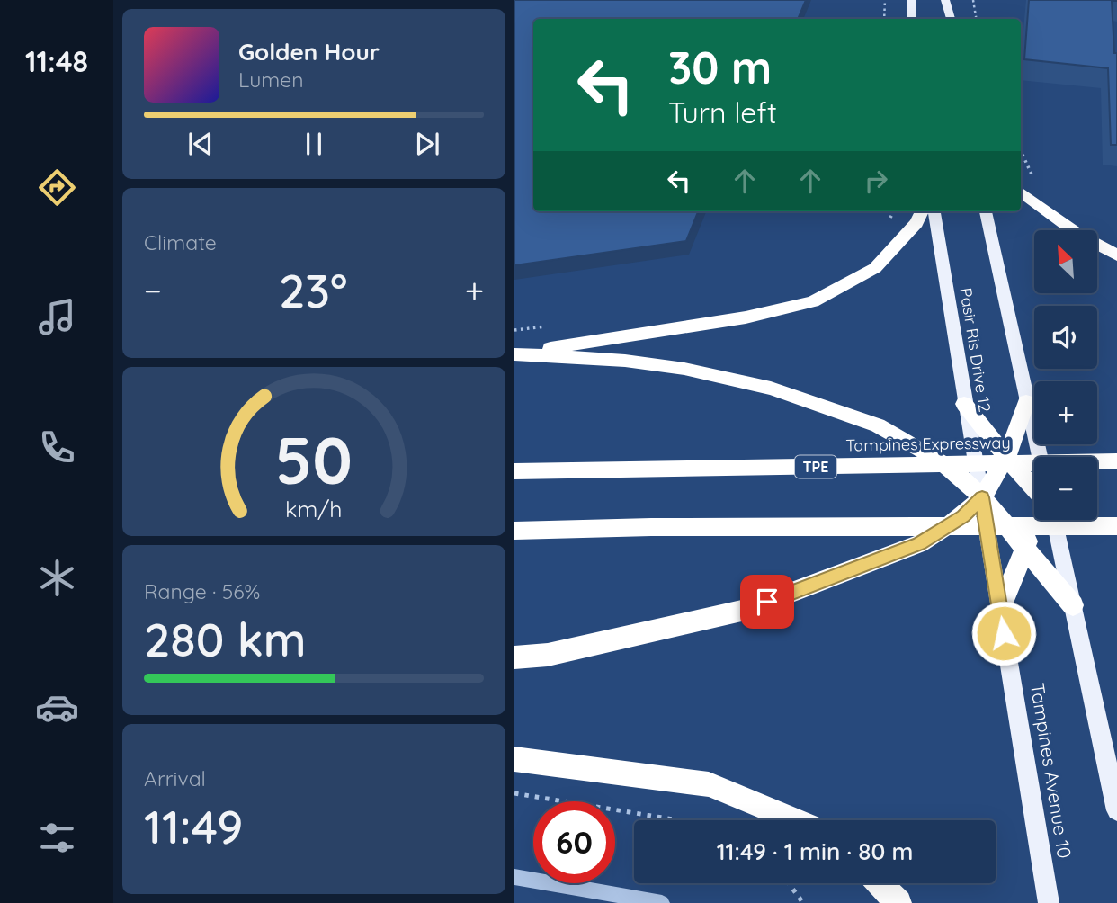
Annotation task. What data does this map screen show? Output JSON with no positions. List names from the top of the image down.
{
  "streets": {
    "highway": ["Tampines Expressway", "TPE"],
    "main road": ["Pasir Ris Drive 12", "Tampines Avenue 10"]
  },
  "crossings": [
    ["Pasir Ris Drive 12", "Tampines Avenue 10"]
  ],
  "north": "top left",
  "page": {
    "tabs": "11:48",
    "turn": ["30 m", "Turn left"],
    "song": ["Golden Hour", "Lumen"],
    "tile": [
      "Climate",
      ["Range · 56%", "280 km"],
      ["Arrival", "11:49"]
    ],
    "map_buttons": ["+", "−"],
    "heat": ["−", "23°", "+"],
    "limit": "60",
    "trip": "11:49 · 1 min · 80 m",
    "gauge": ["50", "km/h"]
  }
}
